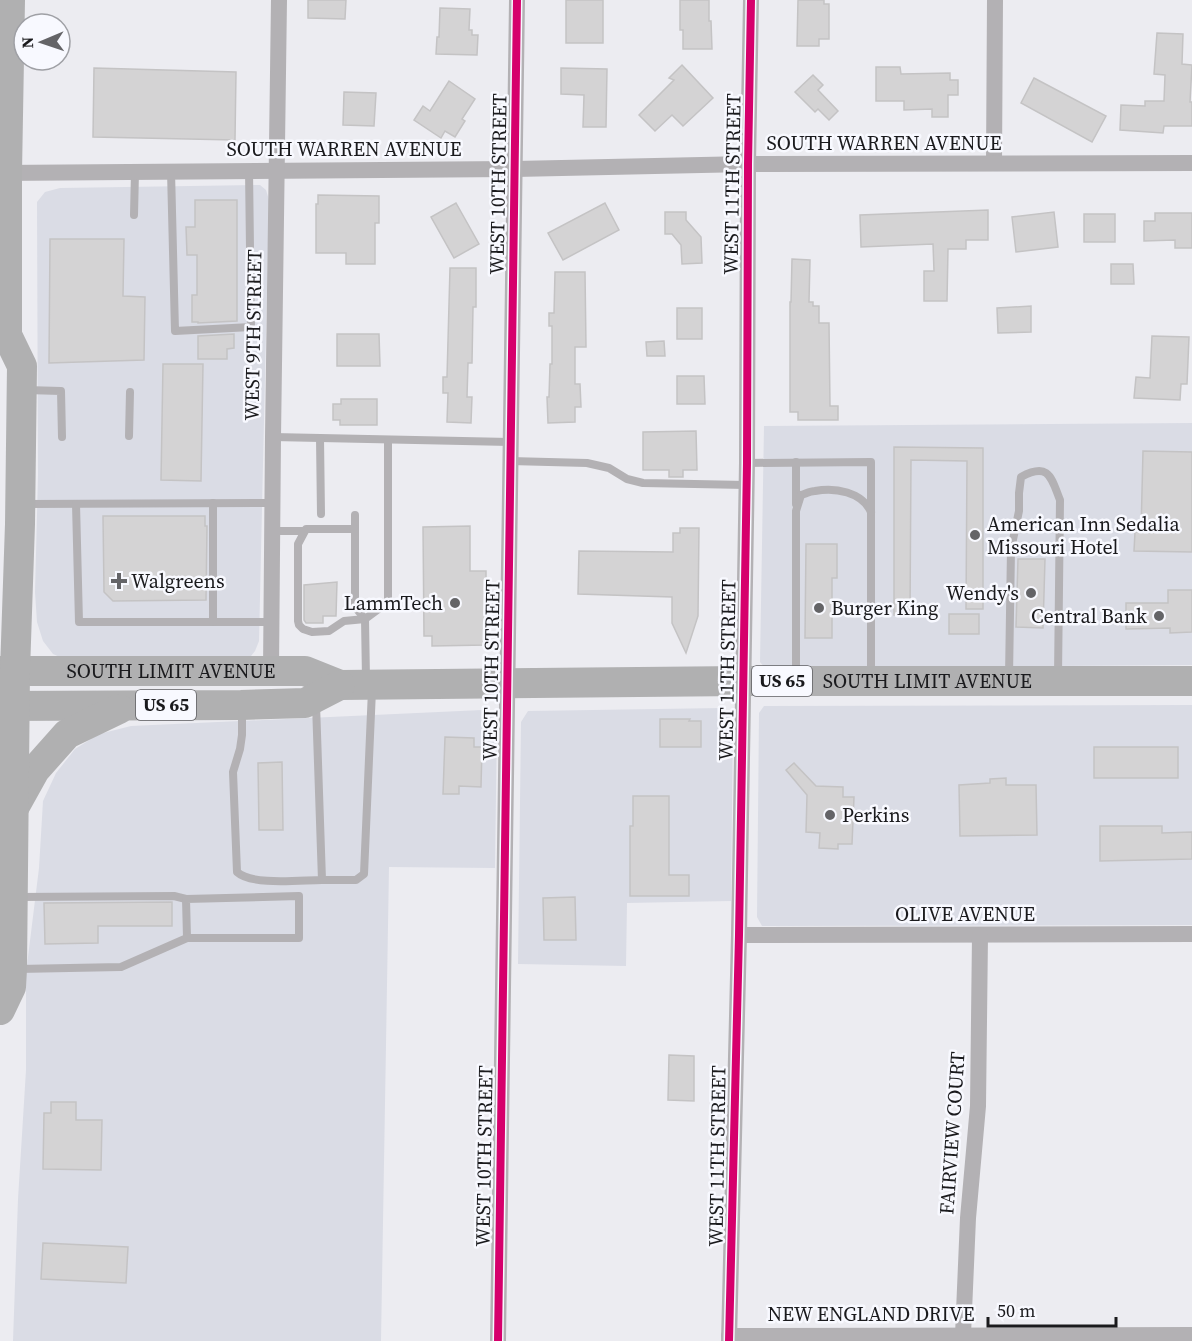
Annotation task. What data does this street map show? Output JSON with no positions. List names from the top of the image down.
{
  "streets": {
    "highway": ["SOUTH LIMIT AVENUE", "US 65"],
    "street": [
      "SOUTH WARREN AVENUE",
      "WEST 10TH STREET",
      "WEST 11TH STREET",
      "WEST 9TH STREET",
      "OLIVE AVENUE",
      "FAIRVIEW COURT",
      "NEW ENGLAND DRIVE"
    ]
  },
  "crossings": [
    ["SOUTH WARREN AVENUE", "WEST 10TH STREET"],
    ["SOUTH WARREN AVENUE", "WEST 11TH STREET"],
    ["SOUTH WARREN AVENUE", "WEST 9TH STREET"],
    ["WEST 10TH STREET", "SOUTH LIMIT AVENUE"],
    ["WEST 11TH STREET", "SOUTH LIMIT AVENUE"],
    ["WEST 11TH STREET", "OLIVE AVENUE"],
    ["WEST 11TH STREET", "NEW ENGLAND DRIVE"],
    ["WEST 9TH STREET", "SOUTH LIMIT AVENUE"],
    ["OLIVE AVENUE", "FAIRVIEW COURT"],
    ["FAIRVIEW COURT", "NEW ENGLAND DRIVE"]
  ],
  "places": {
    "other": [
      "American Inn Sedalia Missouri Hotel",
      "Wendy's",
      "LammTech",
      "Burger King",
      "Central Bank",
      "Perkins"
    ],
    "health": ["Walgreens"]
  },
  "scale_bar": "50 m",
  "north": "left"
}
